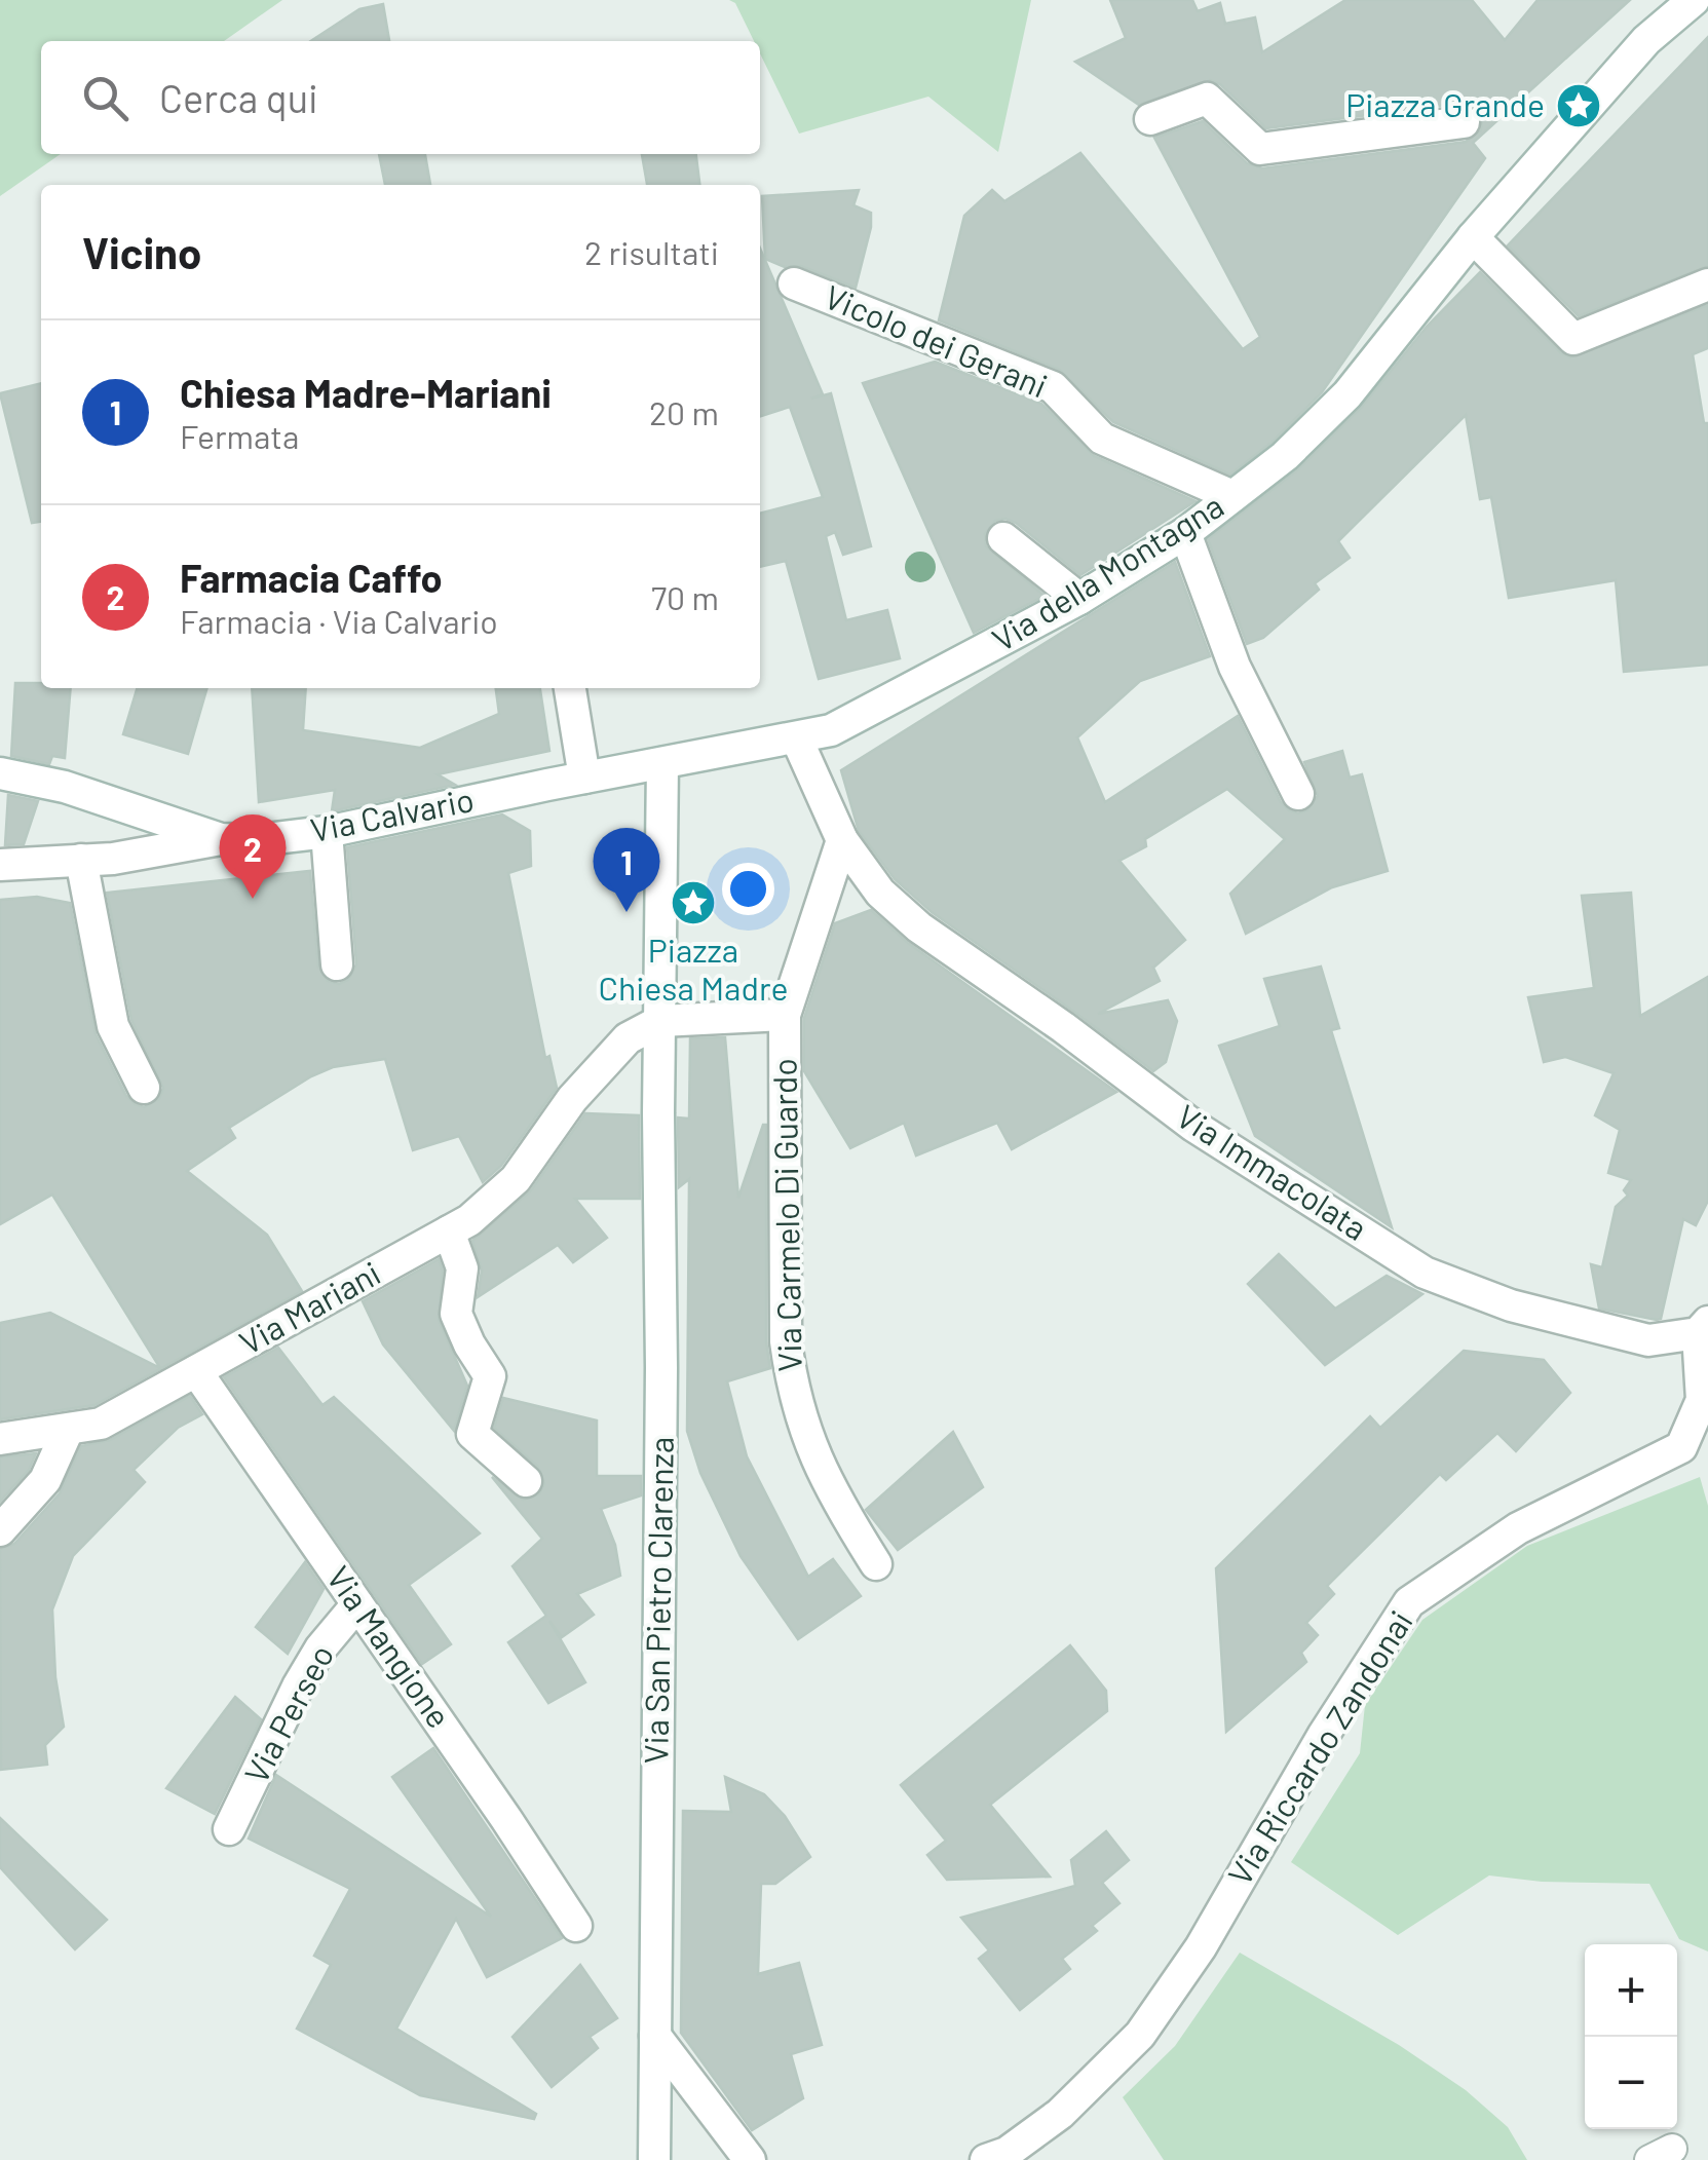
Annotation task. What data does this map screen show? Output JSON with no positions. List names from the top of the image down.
{
  "streets": {
    "street": [
      "Vicolo dei Gerani",
      "Via della Montagna",
      "Via Calvario",
      "Via Immacolata",
      "Via Carmelo Di Guardo",
      "Via Mariani",
      "Via San Pietro Clarenza",
      "Via Mangione",
      "Via Perseo",
      "Via Riccardo Zandonai"
    ]
  },
  "crossings": [
    ["Vicolo dei Gerani", "Via della Montagna"],
    ["Via della Montagna", "Via Calvario"],
    ["Via della Montagna", "Via Immacolata"],
    ["Via della Montagna", "Via San Pietro Clarenza"],
    ["Via Calvario", "Via San Pietro Clarenza"],
    ["Via Immacolata", "Via Carmelo Di Guardo"],
    ["Via Immacolata", "Via Riccardo Zandonai"],
    ["Via Mariani", "Via San Pietro Clarenza"],
    ["Via Mariani", "Via Mangione"],
    ["Via Mangione", "Via Perseo"]
  ],
  "places": {
    "place": ["Piazza Grande", "Piazza Chiesa Madre"]
  },
  "page": {
    "search": "Cerca qui",
    "heading": ["Vicino", "2 risultati"],
    "list": [
      {
        "mark": "1",
        "name": "Chiesa Madre-Mariani",
        "note": "Fermata",
        "value": "20 m"
      },
      {
        "mark": "2",
        "name": "Farmacia Caffo",
        "note": "Farmacia · Via Calvario",
        "value": "70 m"
      }
    ],
    "pins": ["2", "1"],
    "map_buttons": ["+", "−"]
  }
}
